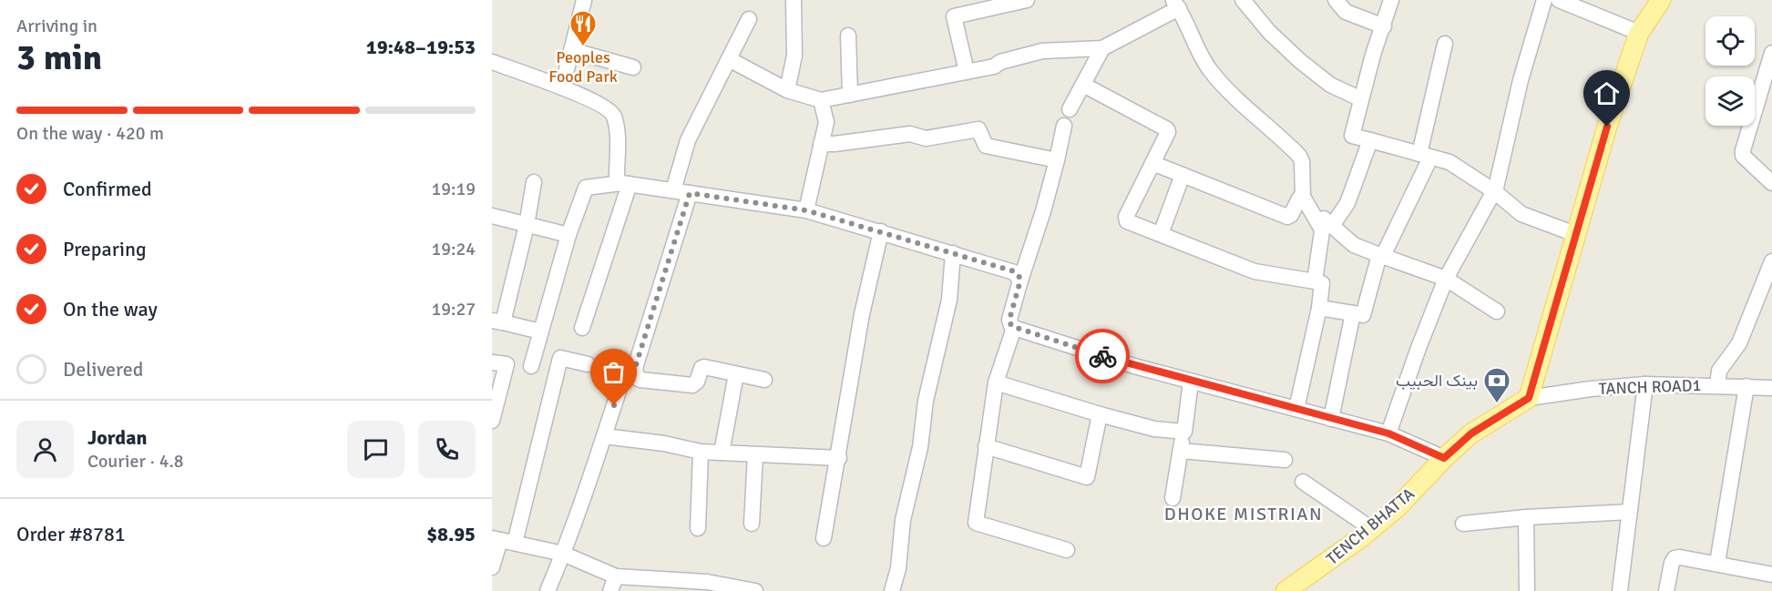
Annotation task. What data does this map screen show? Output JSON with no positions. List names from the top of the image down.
{
  "streets": {
    "main road": ["TENCH BHATTA"],
    "street": ["TANCH ROAD1"]
  },
  "crossings": [
    ["TANCH ROAD1", "TENCH BHATTA"]
  ],
  "districts": ["DHOKE MISTRIAN"],
  "places": {
    "restaurant": ["Peoples Food Park"],
    "bank": ["بينک الحبيب"]
  },
  "page": {
    "heading": ["3 min", "Arriving in", "19:48–19:53"],
    "panel": [
      "Jordan",
      "Courier · 4.8",
      "Order #8781",
      "$8.95"
    ],
    "bar": "On the way · 420 m",
    "list": [
      ["Confirmed", "19:19"],
      ["Preparing", "19:24"],
      ["On the way", "19:27"],
      "Delivered"
    ]
  }
}
